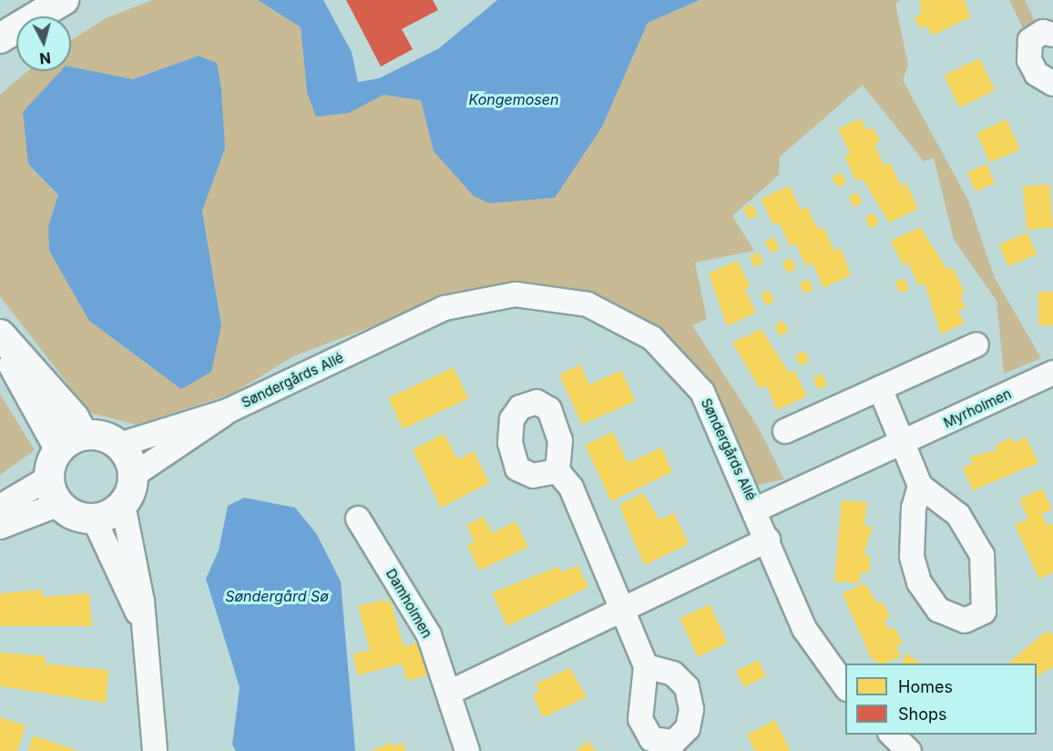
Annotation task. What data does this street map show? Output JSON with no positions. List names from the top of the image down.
{
  "streets": {
    "street": ["Søndergårds Allé", "Myrholmen", "Damholmen"]
  },
  "crossings": [
    ["Søndergårds Allé", "Myrholmen"]
  ],
  "water": ["Kongemosen", "Søndergård Sø"],
  "legend": ["Homes", "Shops"],
  "north": "bottom"
}
